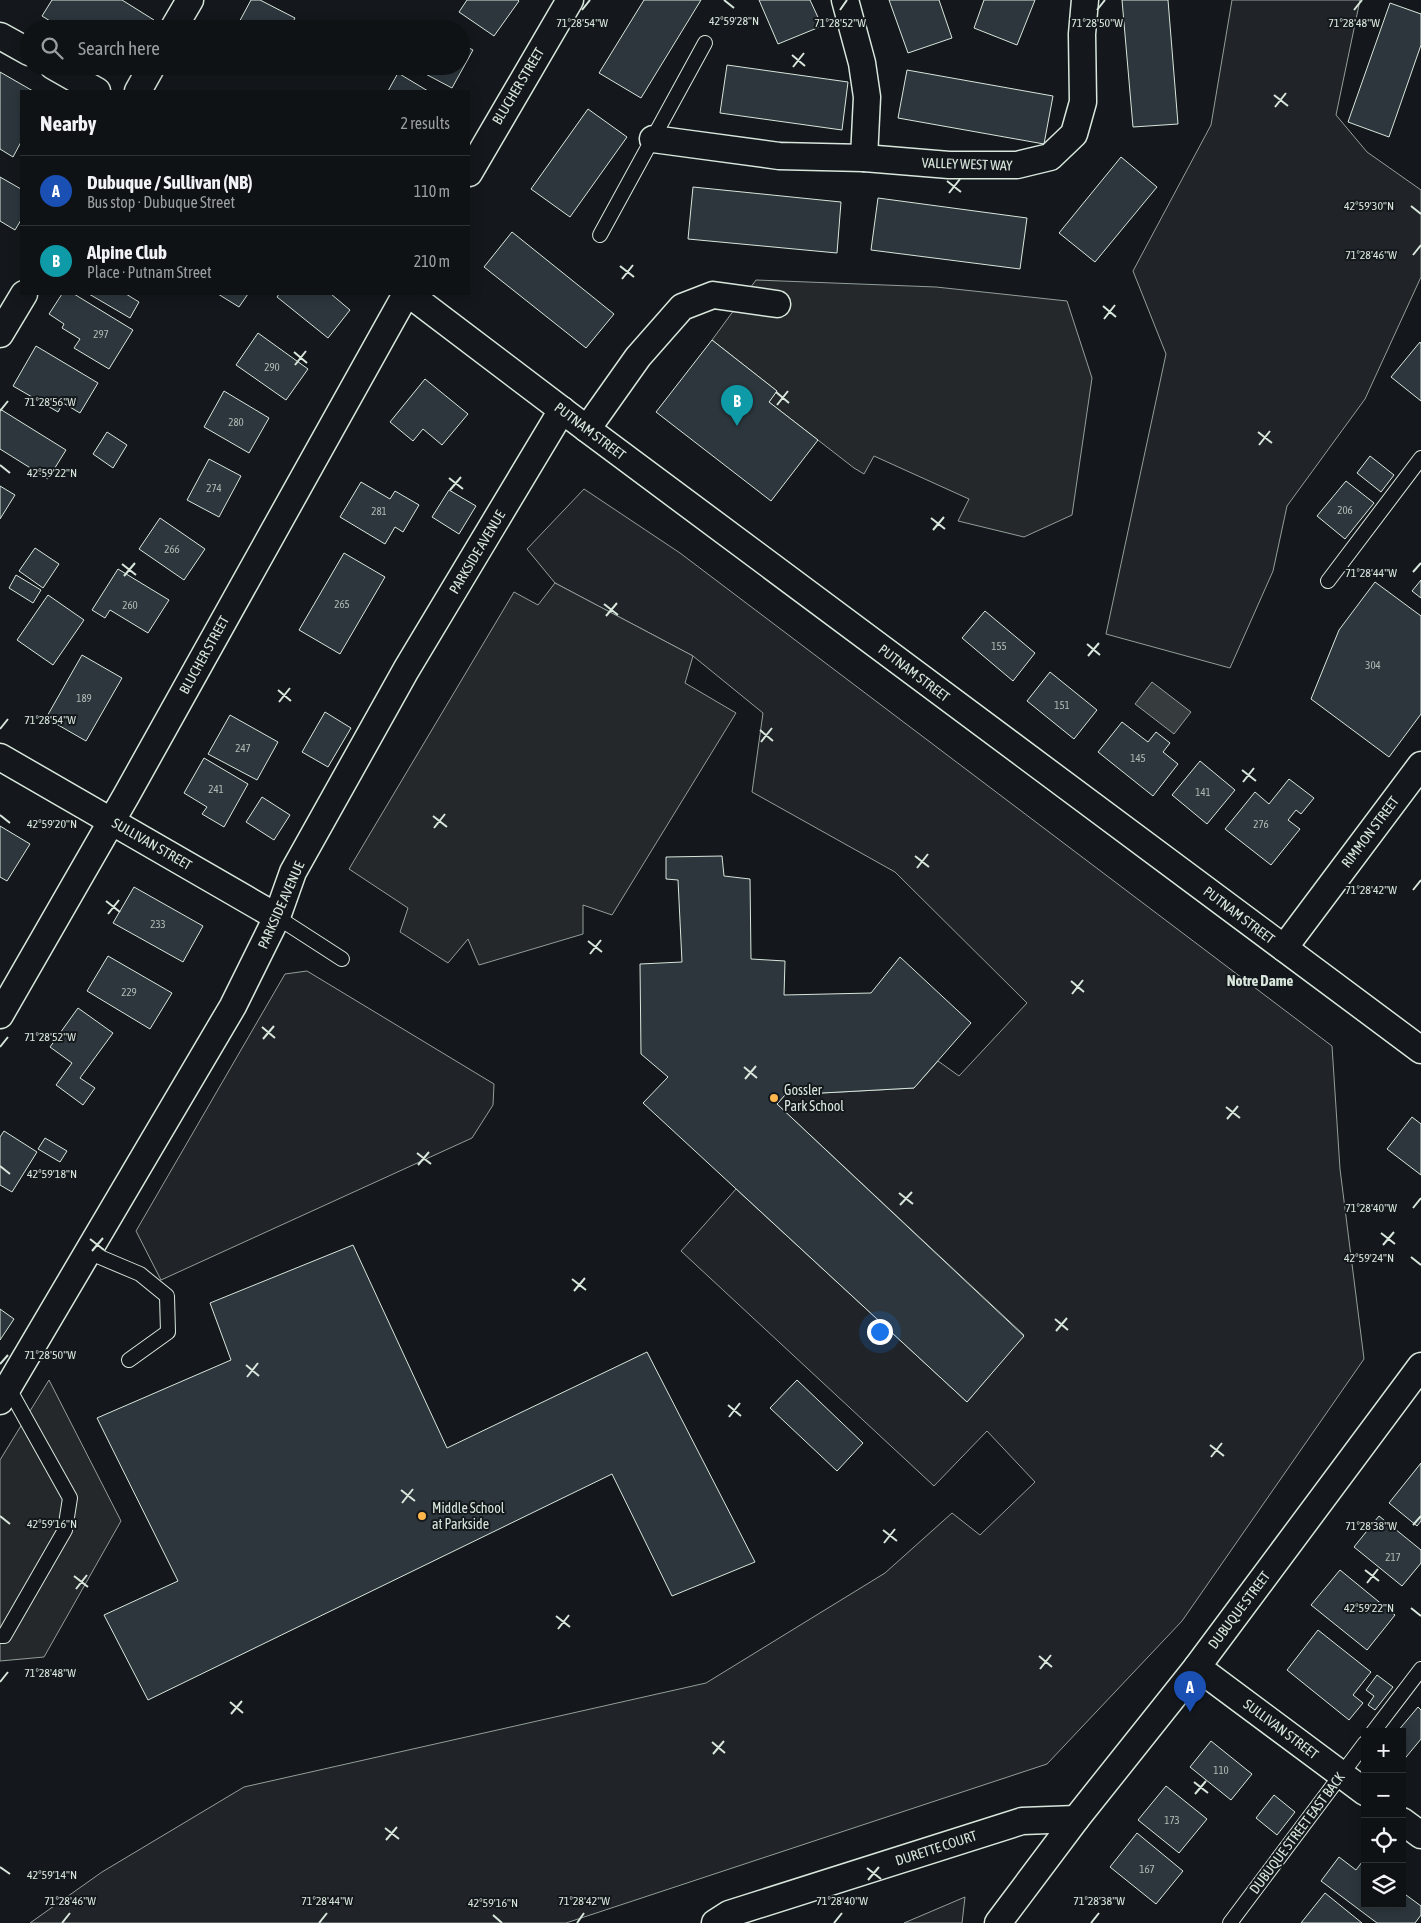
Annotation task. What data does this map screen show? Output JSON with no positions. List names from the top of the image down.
{
  "streets": {
    "street": [
      "BLUCHER STREET",
      "VALLEY WEST WAY",
      "PUTNAM STREET",
      "PARKSIDE AVENUE",
      "RIMMON STREET",
      "SULLIVAN STREET",
      "DUBUQUE STREET",
      "DURETTE COURT"
    ],
    "lane": ["DUBUQUE STREET EAST BACK"]
  },
  "crossings": [
    ["BLUCHER STREET", "SULLIVAN STREET"],
    ["PUTNAM STREET", "PARKSIDE AVENUE"],
    ["PUTNAM STREET", "RIMMON STREET"],
    ["PARKSIDE AVENUE", "SULLIVAN STREET"],
    ["SULLIVAN STREET", "DUBUQUE STREET"],
    ["SULLIVAN STREET", "DUBUQUE STREET EAST BACK"],
    ["DUBUQUE STREET", "DURETTE COURT"]
  ],
  "districts": ["Notre Dame"],
  "places": ["Gossler Park School", "Middle School at Parkside"],
  "house_numbers": [
    "297",
    "290",
    "280",
    "274",
    "206",
    "281",
    "266",
    "265",
    "260",
    "155",
    "304",
    "189",
    "151",
    "247",
    "145",
    "241",
    "141",
    "276",
    "233",
    "229",
    "217",
    "110",
    "173",
    "167"
  ],
  "page": {
    "search": "Search here",
    "heading": ["Nearby", "2 results"],
    "list": [
      {
        "mark": "A",
        "name": "Dubuque / Sullivan (NB)",
        "note": "Bus stop · Dubuque Street",
        "value": "110 m"
      },
      {
        "mark": "B",
        "name": "Alpine Club",
        "note": "Place · Putnam Street",
        "value": "210 m"
      }
    ],
    "pins": ["B", "A"],
    "map_buttons": ["+", "−"]
  },
  "coordinates": [
    "42°59'28\"N",
    "71°28'52\"W",
    "71°28'48\"W",
    "71°28'54\"W",
    "71°28'50\"W",
    "42°59'30\"N",
    "71°28'46\"W",
    "71°28'56\"W",
    "42°59'22\"N",
    "71°28'44\"W",
    "42°59'20\"N",
    "71°28'42\"W",
    "42°59'18\"N",
    "71°28'40\"W",
    "42°59'24\"N",
    "42°59'16\"N",
    "71°28'38\"W",
    "42°59'14\"N"
  ]
}
